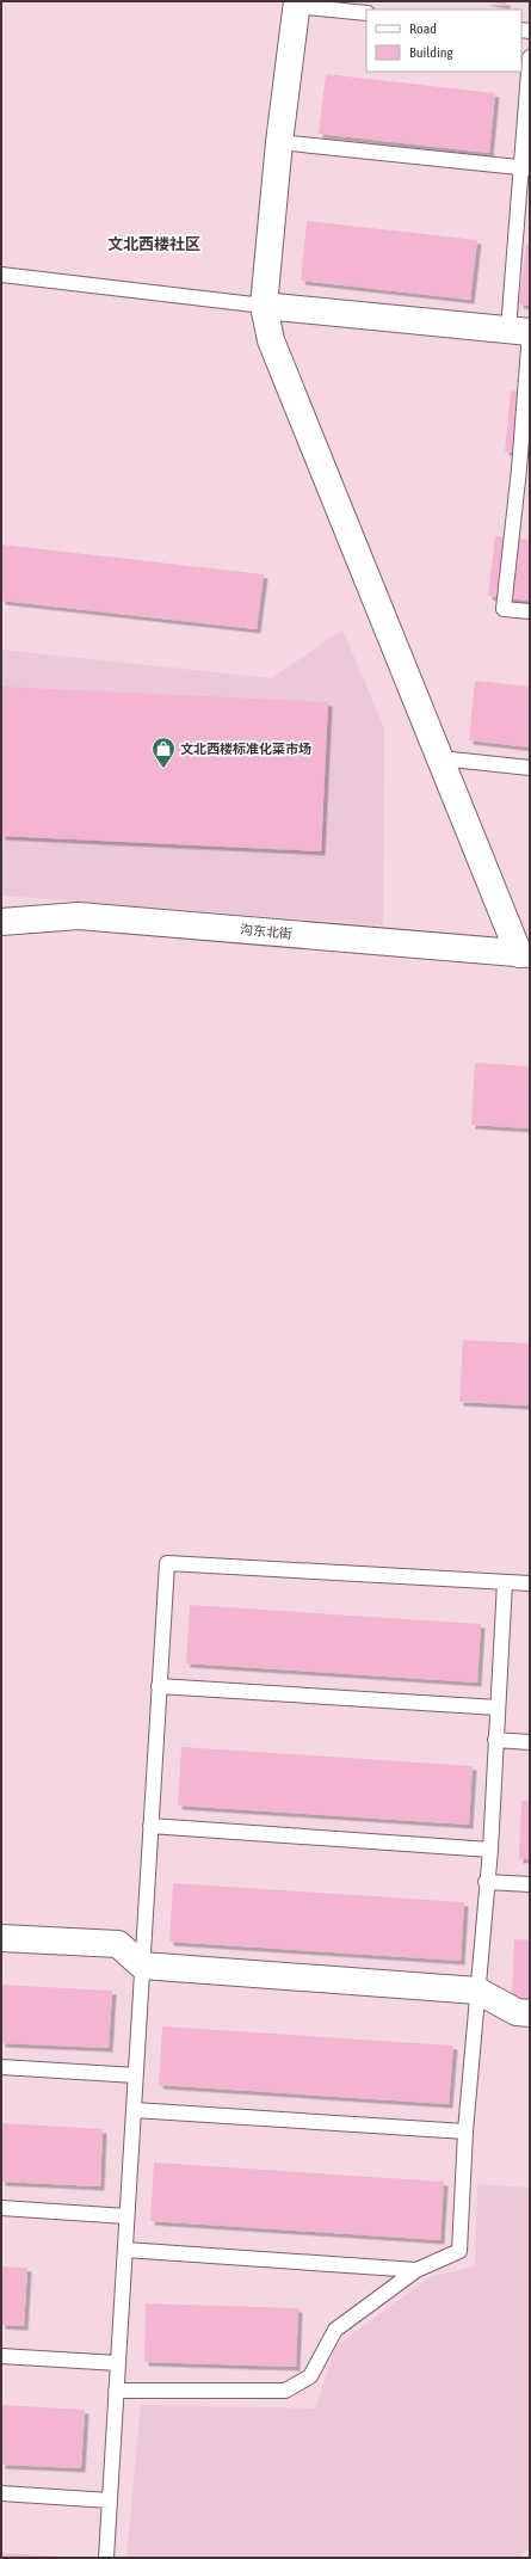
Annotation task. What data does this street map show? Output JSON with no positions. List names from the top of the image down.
{
  "streets": {
    "street": ["沟东北街"]
  },
  "districts": ["文北西楼社区"],
  "places": {
    "shop": ["文北西楼标准化菜市场"]
  },
  "legend": ["Road", "Building"]
}
